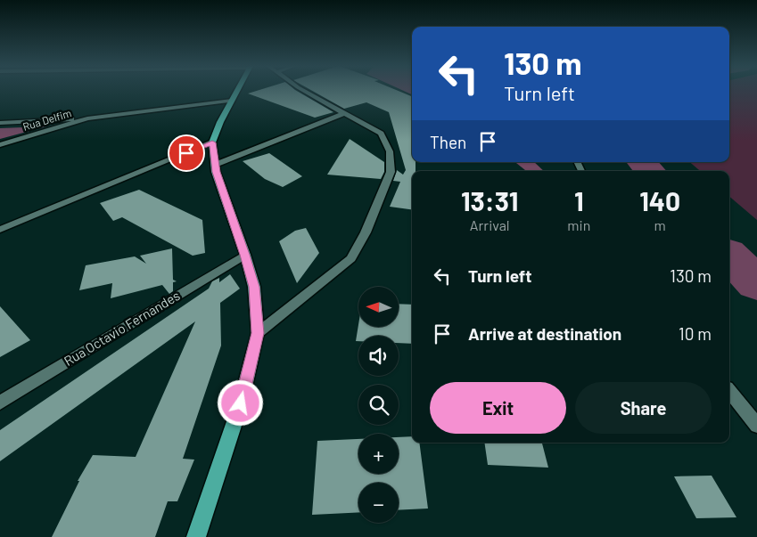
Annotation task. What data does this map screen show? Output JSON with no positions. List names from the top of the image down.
{
  "streets": {
    "street": ["Rua Delfim", "Rua Octavio Fernandes"]
  },
  "north": "left",
  "page": {
    "turn": ["130 m", "Turn left"],
    "then": "Then",
    "eta": [
      "13:31",
      "Arrival",
      "1",
      "min",
      "140",
      "m"
    ],
    "list": [
      {
        "name": "Turn left",
        "value": "130 m"
      },
      {
        "name": "Arrive at destination",
        "value": "10 m"
      }
    ],
    "map_buttons": ["+", "−"],
    "buttons": ["Exit", "Share"]
  }
}
